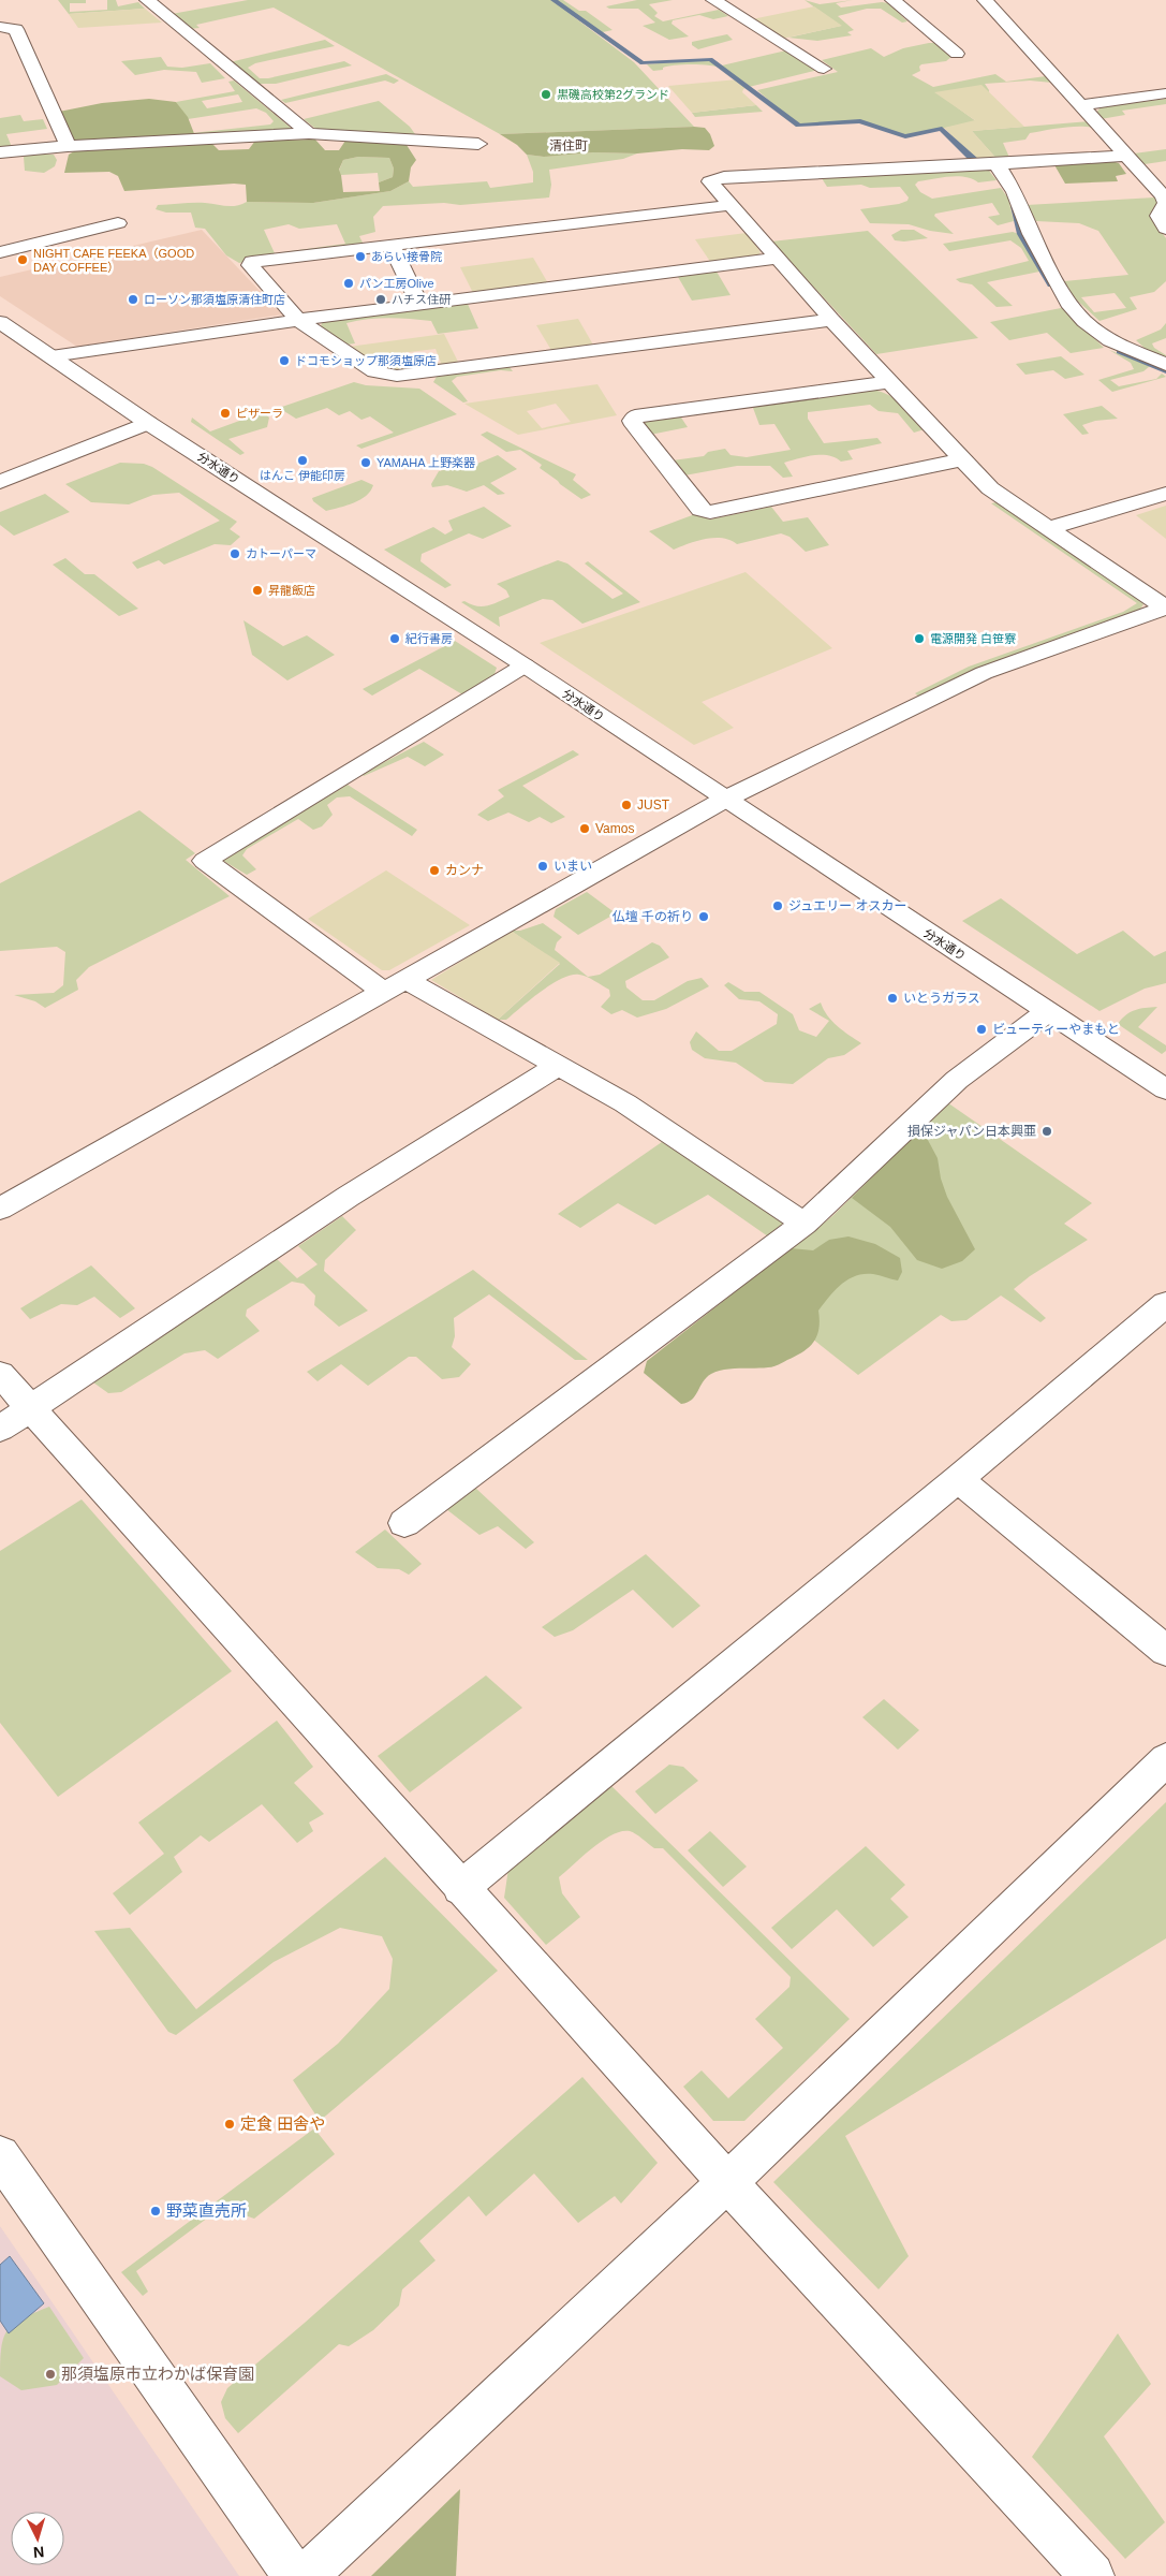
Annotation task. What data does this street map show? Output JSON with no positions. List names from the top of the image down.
{
  "streets": {
    "street": ["分水通り"]
  },
  "districts": ["清住町"],
  "places": [
    "黒磯高校第2グランド",
    "あらい接骨院",
    "NIGHT CAFE FEEKA（GOOD DAY COFFEE）",
    "パン工房Olive",
    "ローソン那須塩原清住町店",
    "ハチス住研",
    "ドコモショップ那須塩原店",
    "ピザーラ",
    "はんこ 伊能印房",
    "YAMAHA 上野楽器",
    "カトーパーマ",
    "昇龍飯店",
    "紀行書房",
    "電源開発 白笹寮",
    "JUST",
    "Vamos",
    "いまい",
    "カンナ",
    "ジュエリー オスカー",
    "仏壇 千の祈り",
    "いとうガラス",
    "ビューティーやまもと",
    "損保ジャパン日本興亜",
    "定食 田舎や",
    "野菜直売所",
    "那須塩原市立わかば保育園"
  ],
  "north": "bottom"
}
